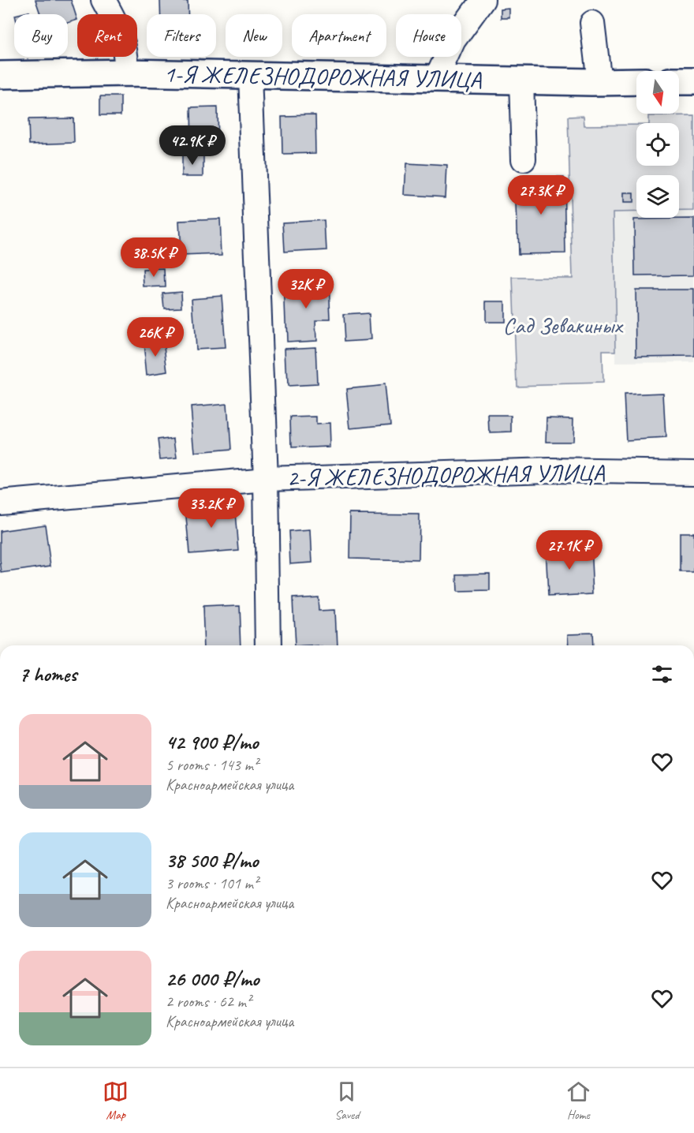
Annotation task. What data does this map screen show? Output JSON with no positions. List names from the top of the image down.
{
  "streets": {
    "main road": ["1-Я ЖЕЛЕЗНОДОРОЖНАЯ УЛИЦА"],
    "street": ["2-Я ЖЕЛЕЗНОДОРОЖНАЯ УЛИЦА"]
  },
  "parks": ["Сад Зевакиных"],
  "north": "bottom",
  "page": {
    "chip": [
      "Buy",
      "Rent",
      "Filters",
      "New",
      "Apartment",
      "House"
    ],
    "price": [
      "42.9K ₽",
      "27.3K ₽",
      "38.5K ₽",
      "32K ₽",
      "26K ₽",
      "33.2K ₽",
      "27.1K ₽"
    ],
    "heading": "7 homes",
    "list": [
      {
        "name": "42 900 ₽/mo",
        "note": "5 rooms · 143 m² · Красноармейская улица"
      },
      {
        "name": "38 500 ₽/mo",
        "note": "3 rooms · 101 m² · Красноармейская улица"
      },
      {
        "name": "26 000 ₽/mo",
        "note": "2 rooms · 62 m² · Красноармейская улица"
      }
    ],
    "tabs": ["Map", "Saved", "Home"]
  }
}
